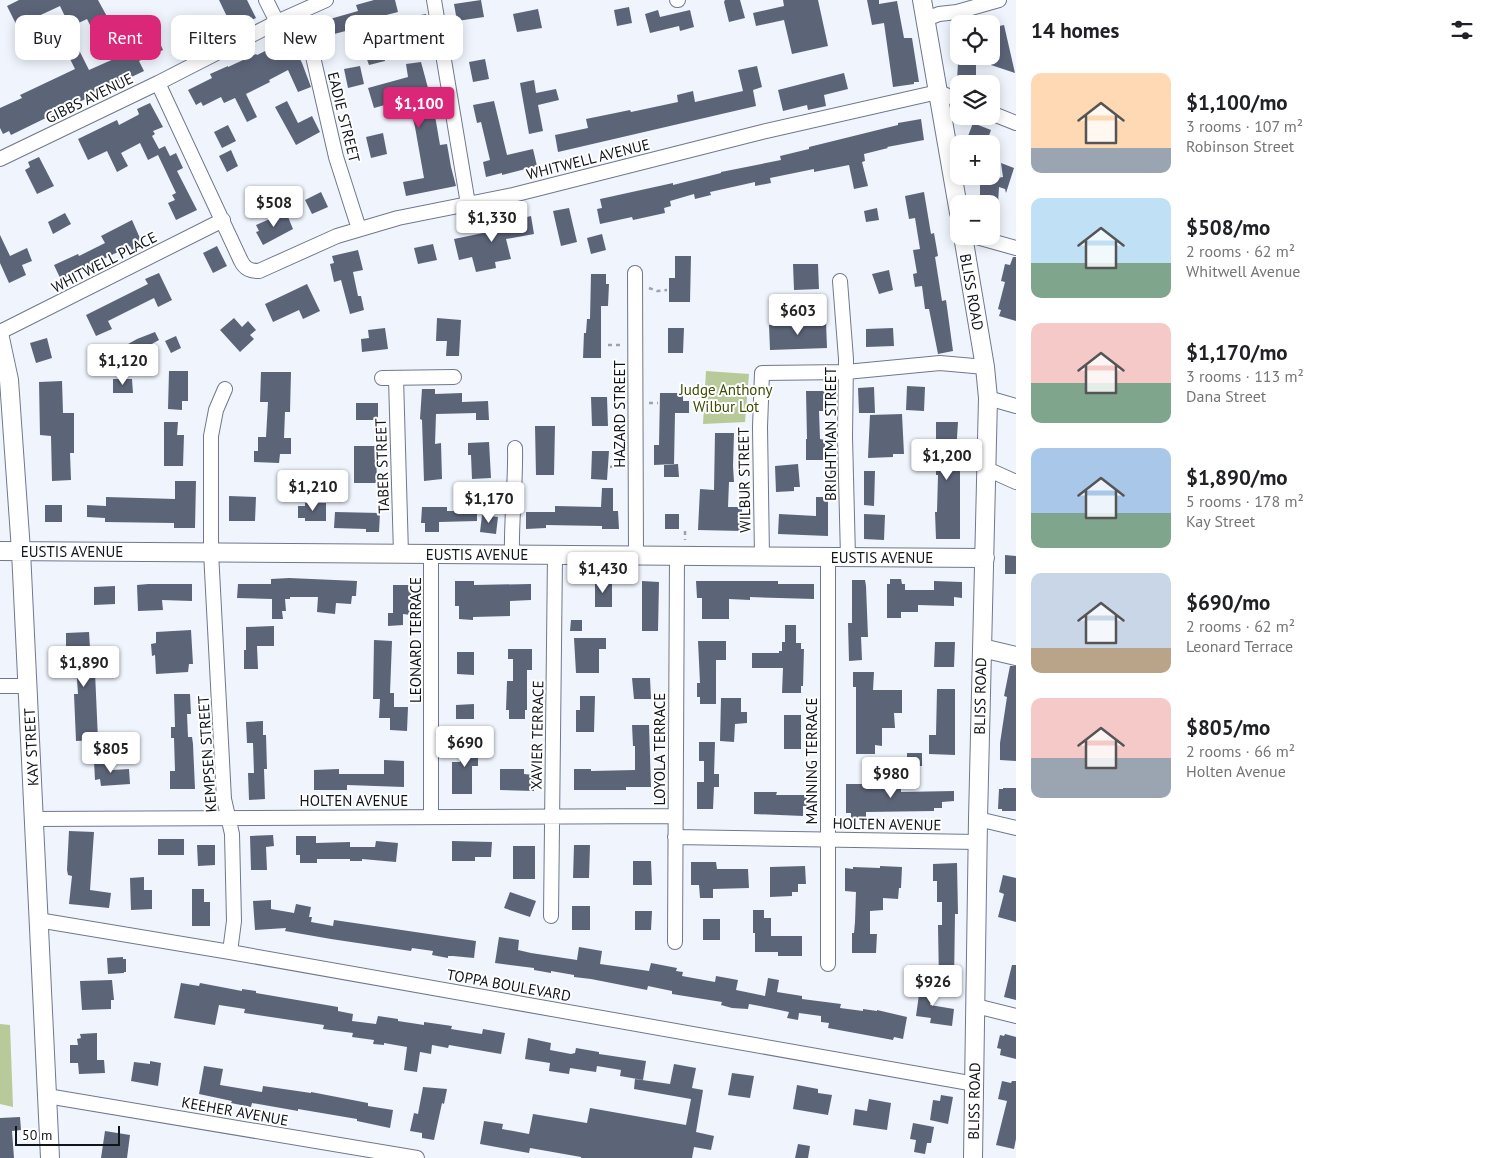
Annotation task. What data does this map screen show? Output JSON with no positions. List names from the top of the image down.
{
  "streets": {
    "street": [
      "GIBBS AVENUE",
      "EADIE STREET",
      "WHITWELL AVENUE",
      "WHITWELL PLACE",
      "BLISS ROAD",
      "HAZARD STREET",
      "BRIGHTMAN STREET",
      "TABER STREET",
      "WILBUR STREET",
      "EUSTIS AVENUE",
      "LEONARD TERRACE",
      "XAVIER TERRACE",
      "KAY STREET",
      "LOYOLA TERRACE",
      "KEMPSEN STREET",
      "MANNING TERRACE",
      "HOLTEN AVENUE",
      "TOPPA BOULEVARD",
      "KEEHER AVENUE"
    ]
  },
  "crossings": [
    ["GIBBS AVENUE", "EADIE STREET"],
    ["EADIE STREET", "WHITWELL AVENUE"],
    ["WHITWELL AVENUE", "WHITWELL PLACE"],
    ["BLISS ROAD", "EUSTIS AVENUE"],
    ["BLISS ROAD", "HOLTEN AVENUE"],
    ["BLISS ROAD", "TOPPA BOULEVARD"],
    ["HAZARD STREET", "EUSTIS AVENUE"],
    ["BRIGHTMAN STREET", "WILBUR STREET"],
    ["BRIGHTMAN STREET", "EUSTIS AVENUE"],
    ["TABER STREET", "EUSTIS AVENUE"],
    ["WILBUR STREET", "EUSTIS AVENUE"],
    ["EUSTIS AVENUE", "LEONARD TERRACE"],
    ["EUSTIS AVENUE", "XAVIER TERRACE"],
    ["EUSTIS AVENUE", "KAY STREET"],
    ["EUSTIS AVENUE", "LOYOLA TERRACE"],
    ["EUSTIS AVENUE", "KEMPSEN STREET"],
    ["EUSTIS AVENUE", "MANNING TERRACE"],
    ["LEONARD TERRACE", "HOLTEN AVENUE"],
    ["XAVIER TERRACE", "HOLTEN AVENUE"],
    ["KAY STREET", "HOLTEN AVENUE"],
    ["KAY STREET", "TOPPA BOULEVARD"],
    ["KAY STREET", "KEEHER AVENUE"],
    ["LOYOLA TERRACE", "HOLTEN AVENUE"],
    ["KEMPSEN STREET", "HOLTEN AVENUE"],
    ["KEMPSEN STREET", "TOPPA BOULEVARD"],
    ["MANNING TERRACE", "HOLTEN AVENUE"]
  ],
  "parks": ["Judge Anthony Wilbur Lot"],
  "scale_bar": "50 m",
  "page": {
    "heading": "14 homes",
    "map_buttons": ["+", "−"],
    "chip": [
      "Buy",
      "Rent",
      "Filters",
      "New",
      "Apartment"
    ],
    "list": [
      {
        "name": "$1,100/mo",
        "note": "3 rooms · 107 m² · Robinson Street"
      },
      {
        "name": "$508/mo",
        "note": "2 rooms · 62 m² · Whitwell Avenue"
      },
      {
        "name": "$1,170/mo",
        "note": "3 rooms · 113 m² · Dana Street"
      },
      {
        "name": "$1,890/mo",
        "note": "5 rooms · 178 m² · Kay Street"
      },
      {
        "name": "$690/mo",
        "note": "2 rooms · 62 m² · Leonard Terrace"
      },
      {
        "name": "$805/mo",
        "note": "2 rooms · 66 m² · Holten Avenue"
      }
    ],
    "price": [
      "$1,100",
      "$508",
      "$1,330",
      "$603",
      "$1,120",
      "$1,200",
      "$1,210",
      "$1,170",
      "$1,430",
      "$1,890",
      "$690",
      "$805",
      "$980",
      "$926"
    ],
    "scale": "50 m"
  }
}
